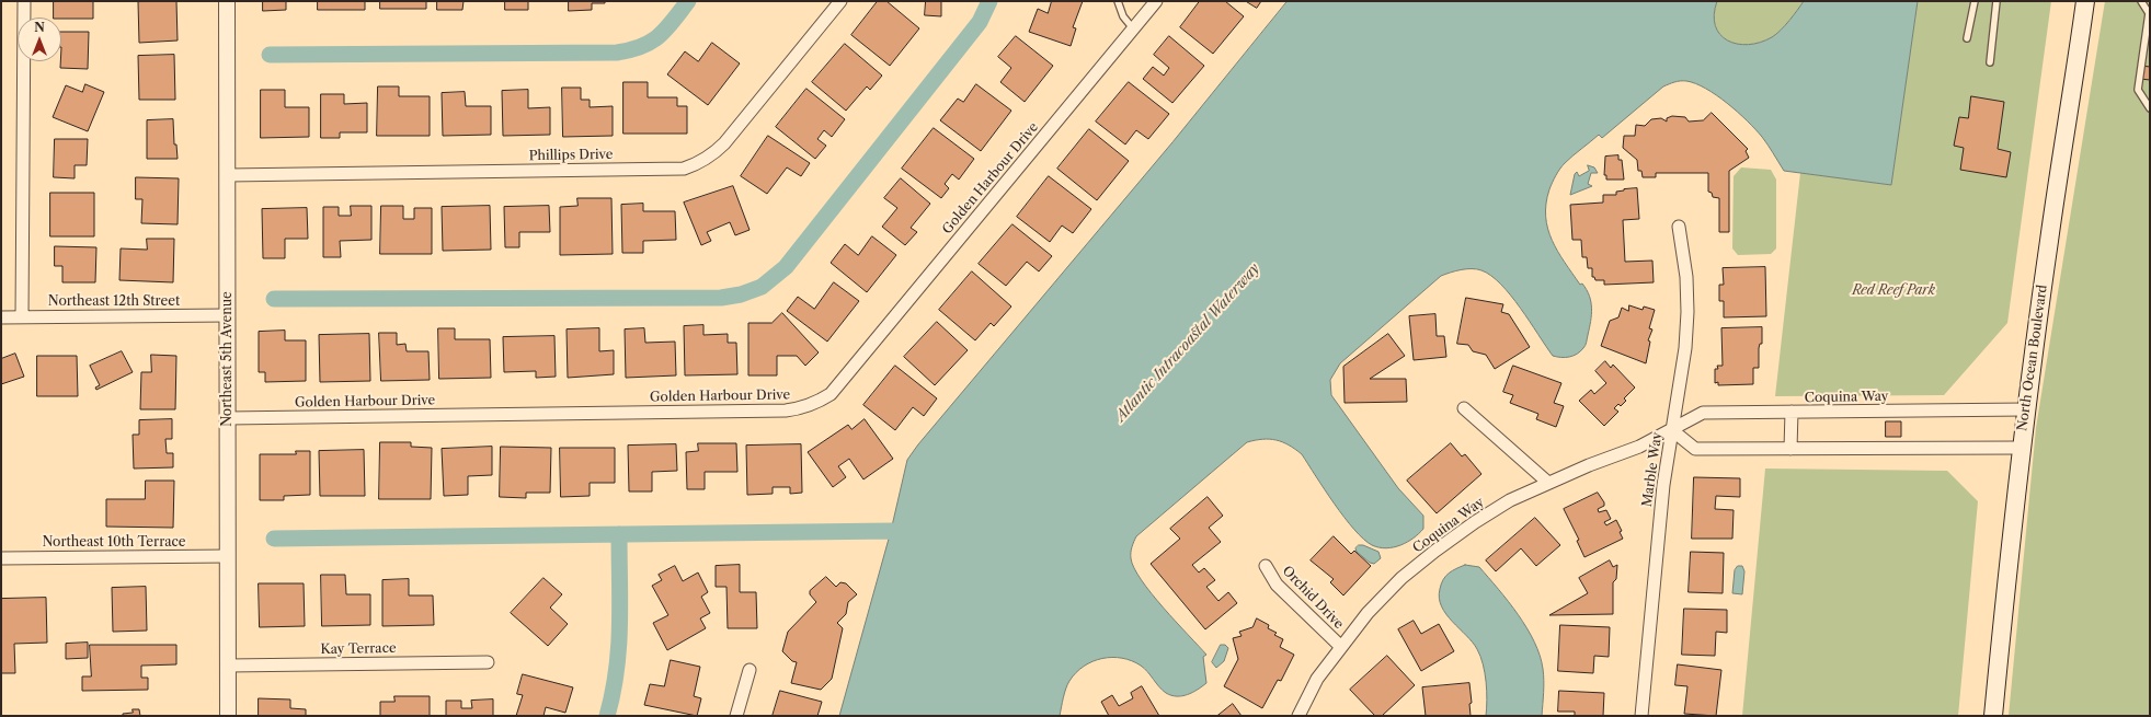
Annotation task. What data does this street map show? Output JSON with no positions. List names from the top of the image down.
{
  "streets": {
    "main road": ["North Ocean Boulevard"],
    "street": [
      "Phillips Drive",
      "Golden Harbour Drive",
      "Northeast 12th Street",
      "Northeast 5th Avenue",
      "Coquina Way",
      "Marble Way",
      "Northeast 10th Terrace",
      "Orchid Drive",
      "Kay Terrace"
    ]
  },
  "crossings": [
    ["Phillips Drive", "Northeast 5th Avenue"],
    ["Golden Harbour Drive", "Northeast 5th Avenue"],
    ["Northeast 12th Street", "Northeast 5th Avenue"],
    ["North Ocean Boulevard", "Coquina Way"],
    ["Northeast 5th Avenue", "Northeast 10th Terrace"],
    ["Northeast 5th Avenue", "Kay Terrace"],
    ["Coquina Way", "Marble Way"],
    ["Coquina Way", "Orchid Drive"]
  ],
  "water": ["Atlantic Intracoastal Waterway"],
  "parks": ["Red Reef Park"],
  "north": "top"
}
